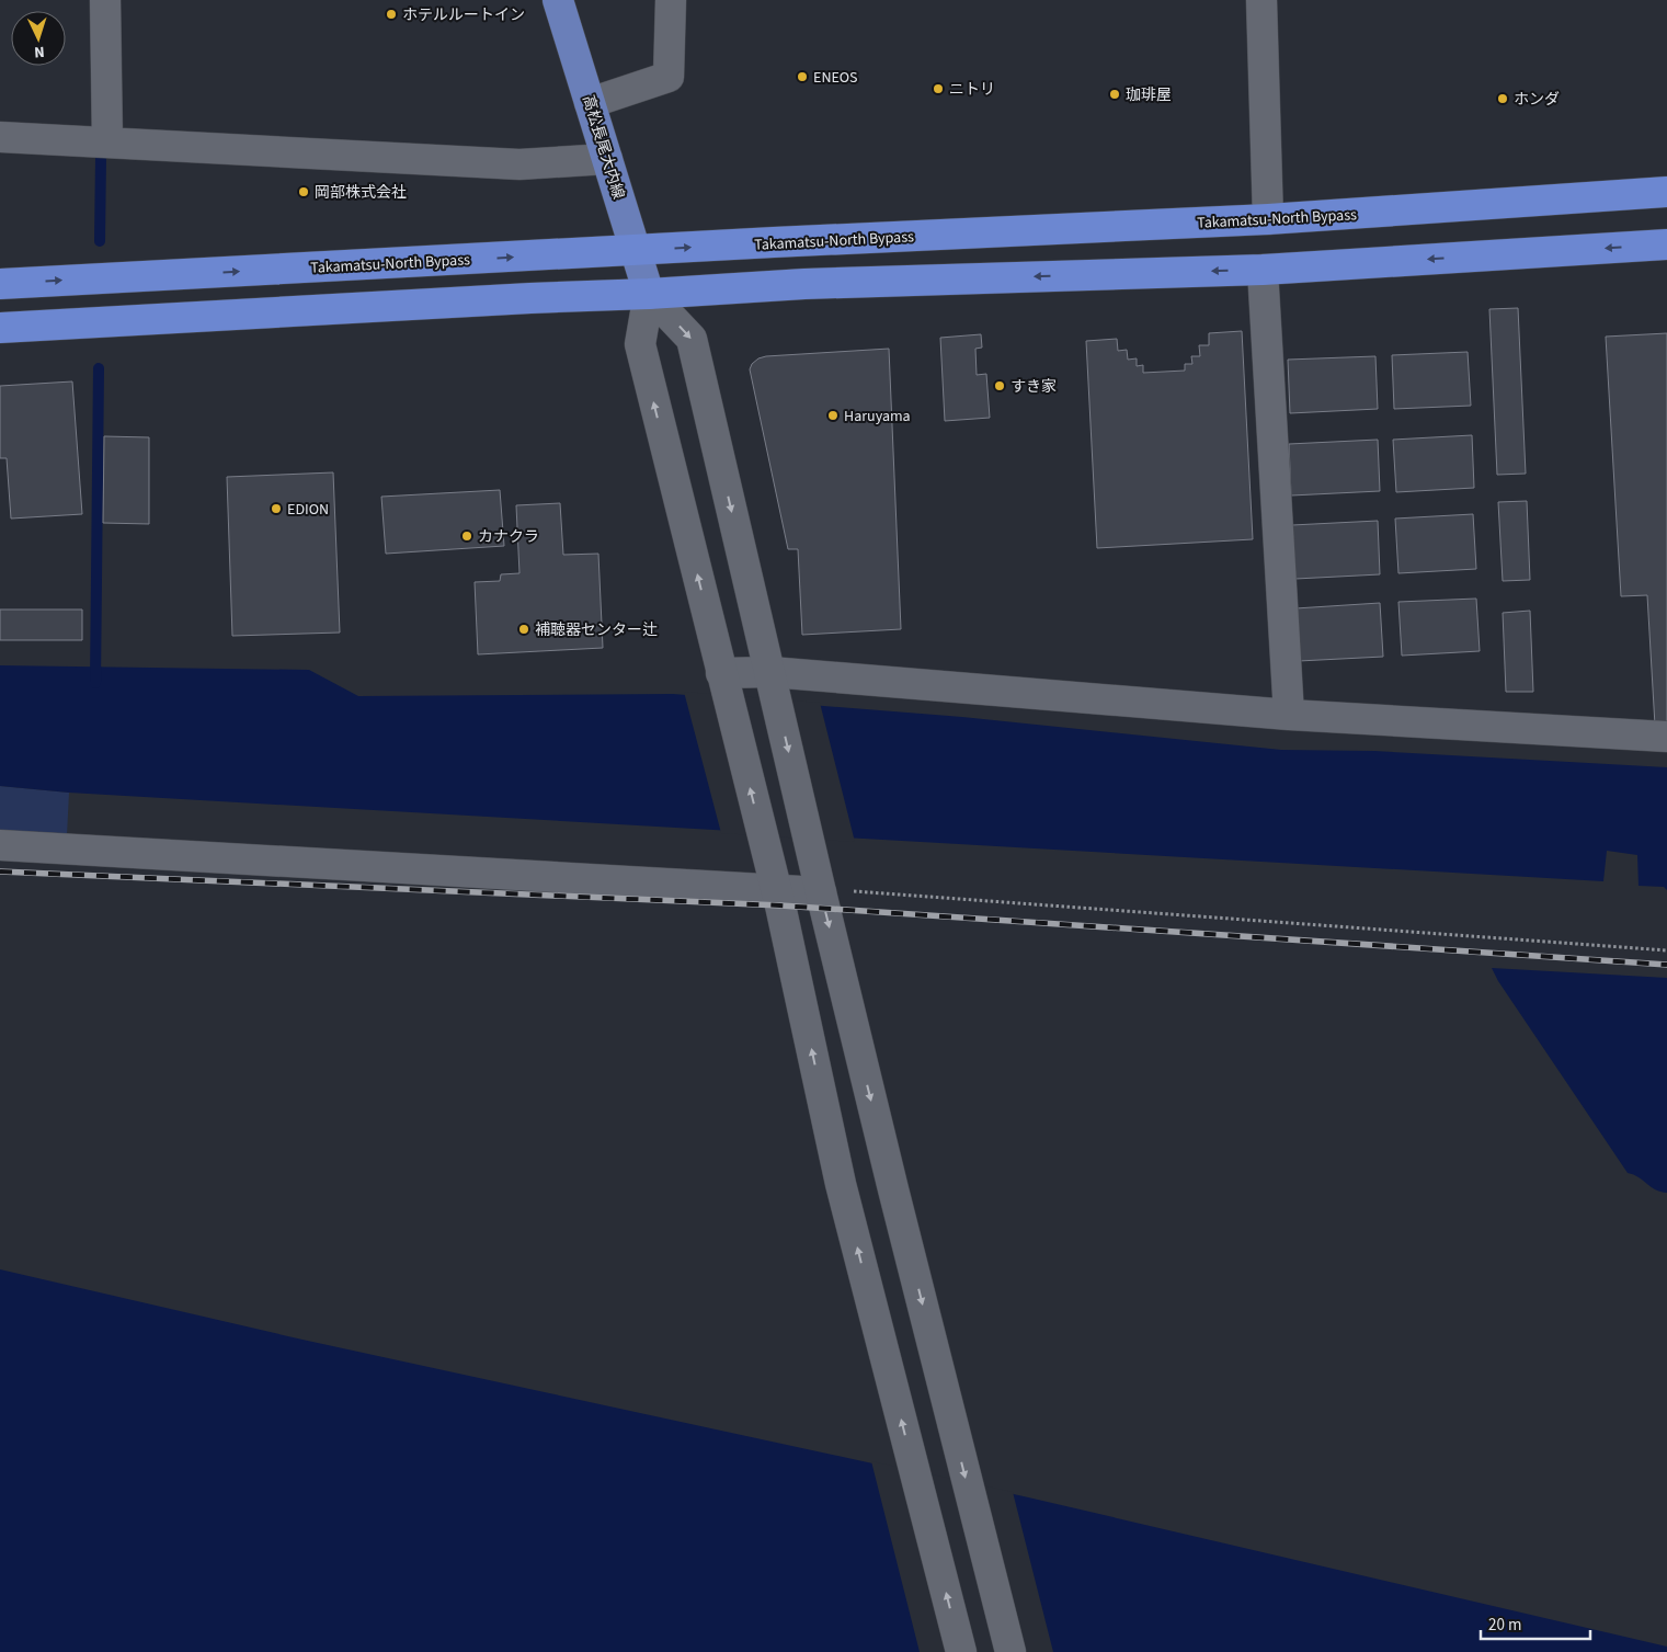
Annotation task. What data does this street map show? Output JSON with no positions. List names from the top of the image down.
{
  "streets": {
    "highway": ["Takamatsu-North Bypass"],
    "main road": ["高松長尾大内線"]
  },
  "crossings": [
    ["高松長尾大内線", "Takamatsu-North Bypass"]
  ],
  "places": [
    "ホテルルートイン",
    "ENEOS",
    "ニトリ",
    "珈琲屋",
    "ホンダ",
    "岡部株式会社",
    "すき家",
    "Haruyama",
    "EDION",
    "カナクラ",
    "補聴器センター辻"
  ],
  "scale_bar": "20 m",
  "north": "bottom"
}
